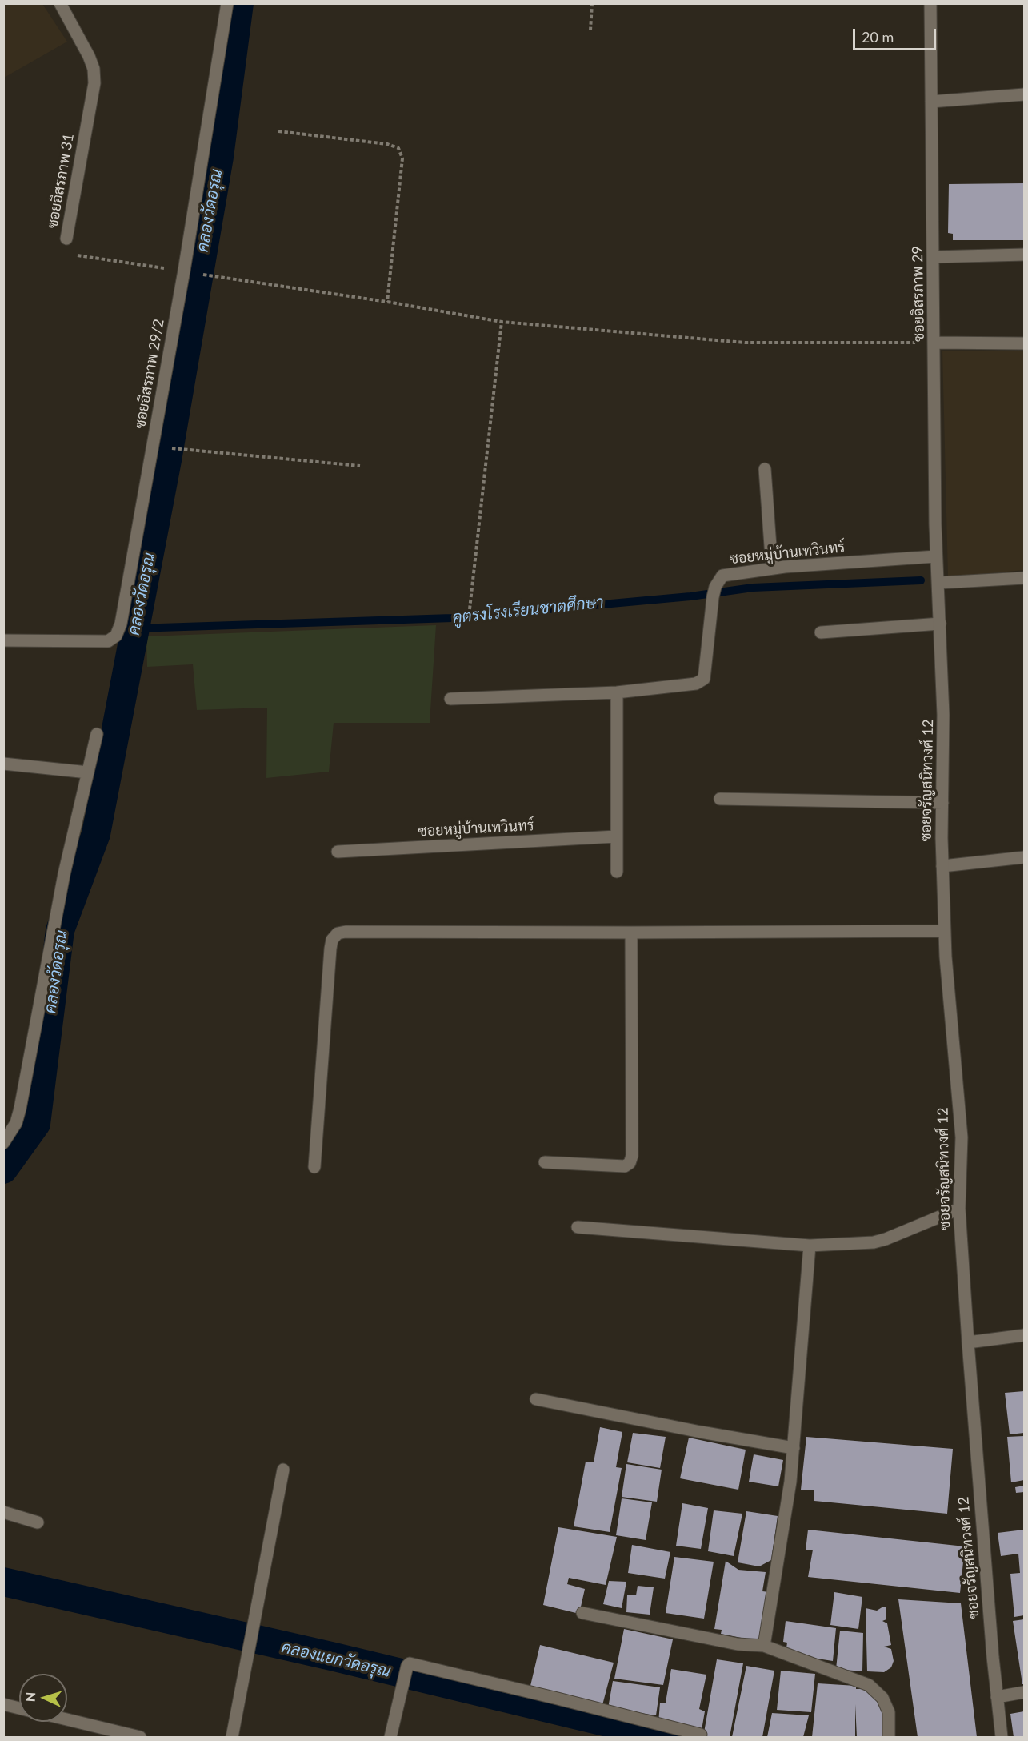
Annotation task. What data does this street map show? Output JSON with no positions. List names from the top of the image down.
{
  "streets": {
    "street": [
      "ซอยอิสรภาพ 31",
      "ซอยอิสรภาพ 29",
      "ซอยอิสรภาพ 29/2",
      "ซอยหมู่บ้านเทวินทร์",
      "ซอยจรัญสนิทวงศ์ 12"
    ]
  },
  "crossings": [
    ["ซอยอิสรภาพ 31", "ซอยอิสรภาพ 29/2"],
    ["ซอยอิสรภาพ 29", "ซอยหมู่บ้านเทวินทร์"],
    ["ซอยอิสรภาพ 29", "ซอยจรัญสนิทวงศ์ 12"]
  ],
  "water": ["คลองวัดอรุณ", "คูตรงโรงเรียนชาตศึกษา", "คลองแยกวัดอรุณ"],
  "scale_bar": "20 m",
  "north": "left"
}
